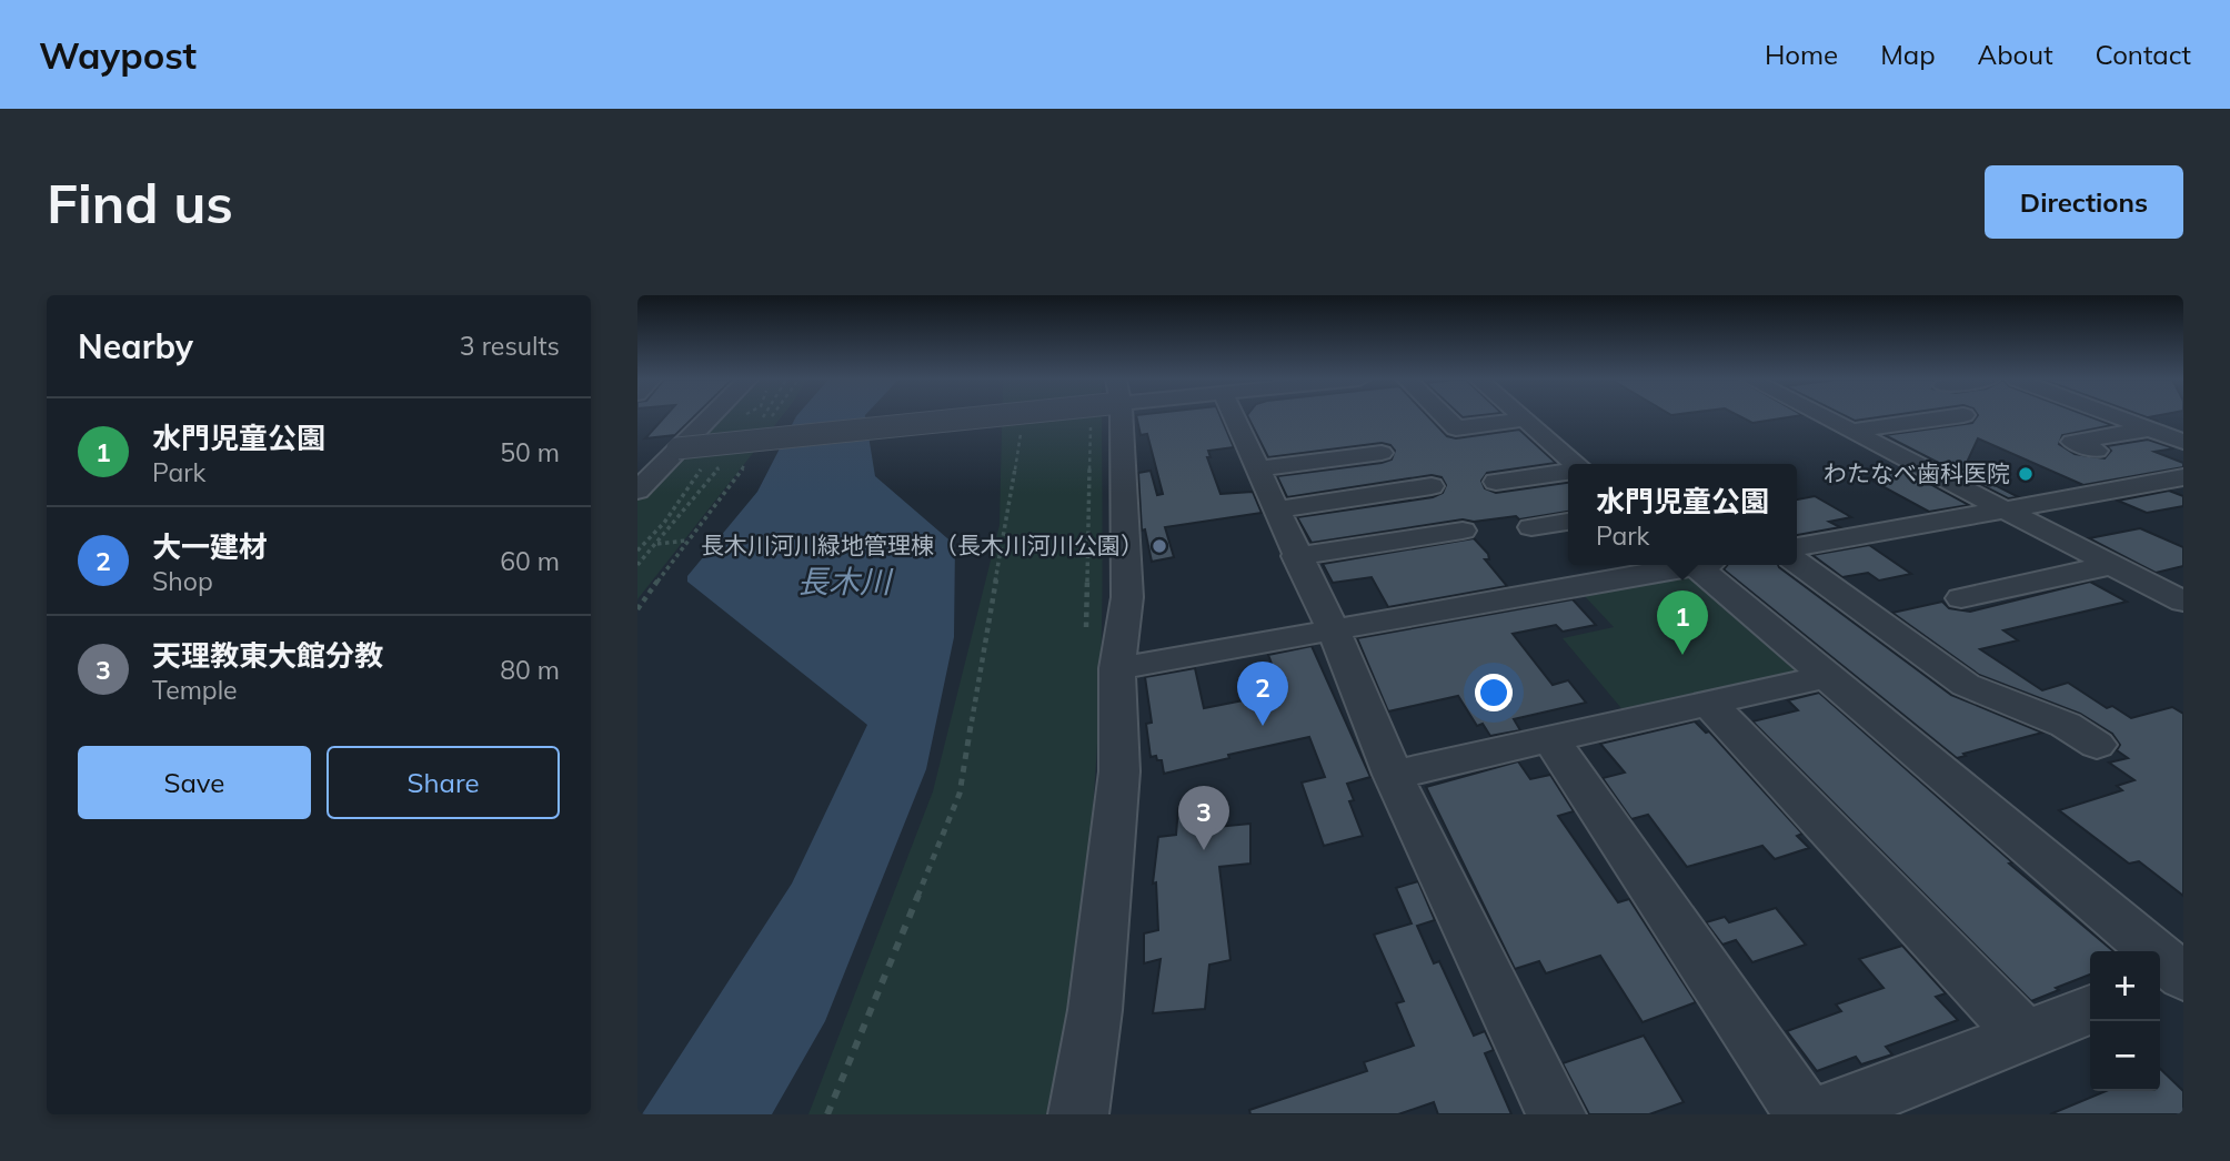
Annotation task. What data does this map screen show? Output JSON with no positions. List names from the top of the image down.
{
  "water": ["長木川"],
  "places": ["わたなべ歯科医院", "長木川河川緑地管理棟（長木川河川公園）"],
  "page": {
    "header": "Waypost",
    "nav": [
      "Home",
      "Map",
      "About",
      "Contact"
    ],
    "buttons": [
      "Directions",
      ["Save", "Share"]
    ],
    "title": "Find us",
    "heading": ["Nearby", "3 results"],
    "list": [
      {
        "mark": "1",
        "name": "水門児童公園",
        "note": "Park",
        "value": "50 m"
      },
      {
        "mark": "2",
        "name": "大一建材",
        "note": "Shop",
        "value": "60 m"
      },
      {
        "mark": "3",
        "name": "天理教東大館分教",
        "note": "Temple",
        "value": "80 m"
      }
    ],
    "popup": ["水門児童公園", "Park"],
    "pins": ["1", "2", "3"],
    "map_buttons": ["+", "−"]
  }
}
